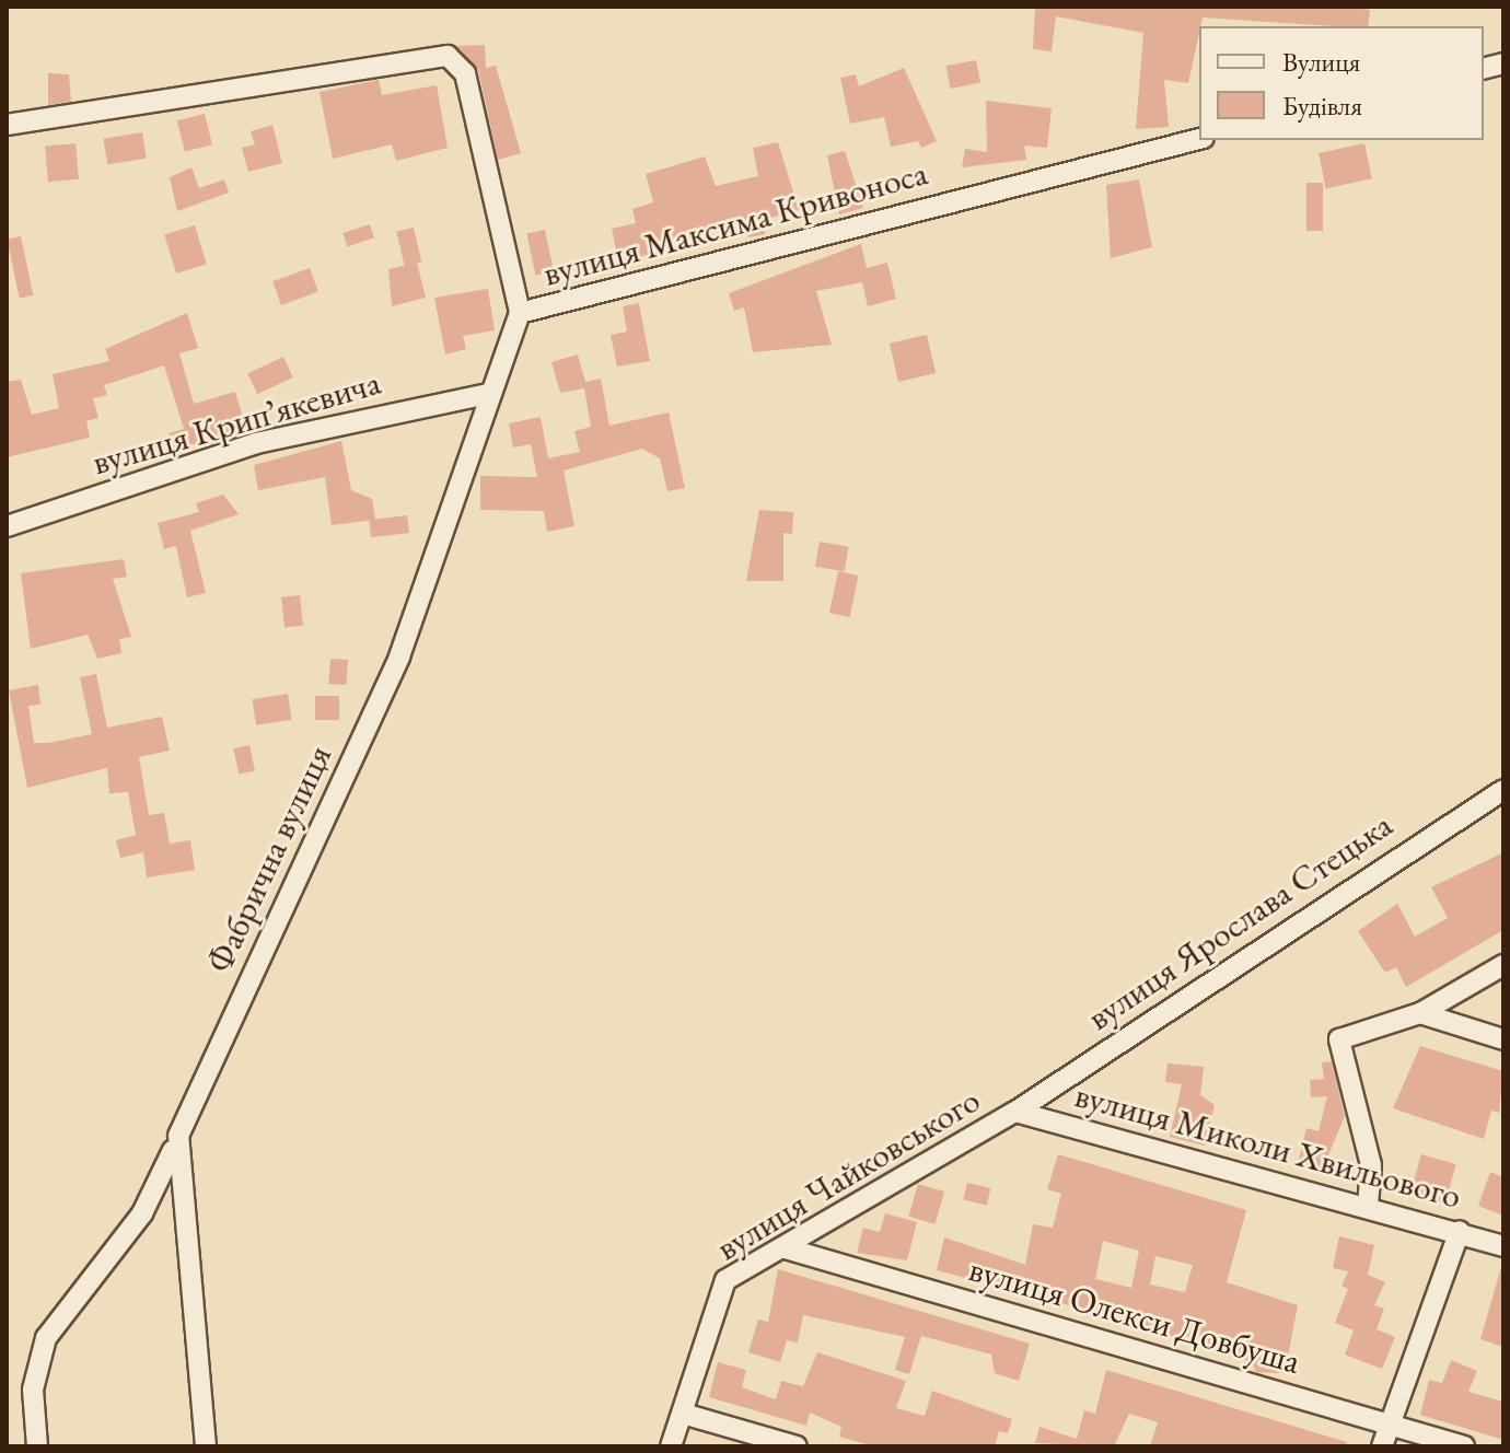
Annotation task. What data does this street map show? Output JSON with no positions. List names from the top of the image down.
{
  "streets": {
    "street": [
      "вулиця Максима Кривоноса",
      "вулиця Крипʼякевича",
      "Фабрична вулиця",
      "вулиця Ярослава Стецька",
      "вулиця Миколи Хвильового",
      "вулиця Чайковського",
      "вулиця Олекси Довбуша"
    ]
  },
  "crossings": [
    ["вулиця Максима Кривоноса", "Фабрична вулиця"],
    ["вулиця Крипʼякевича", "Фабрична вулиця"],
    ["вулиця Ярослава Стецька", "вулиця Миколи Хвильового"],
    ["вулиця Ярослава Стецька", "вулиця Чайковського"],
    ["вулиця Миколи Хвильового", "вулиця Чайковського"],
    ["вулиця Чайковського", "вулиця Олекси Довбуша"]
  ],
  "legend": ["Вулиця", "Будівля"]
}
